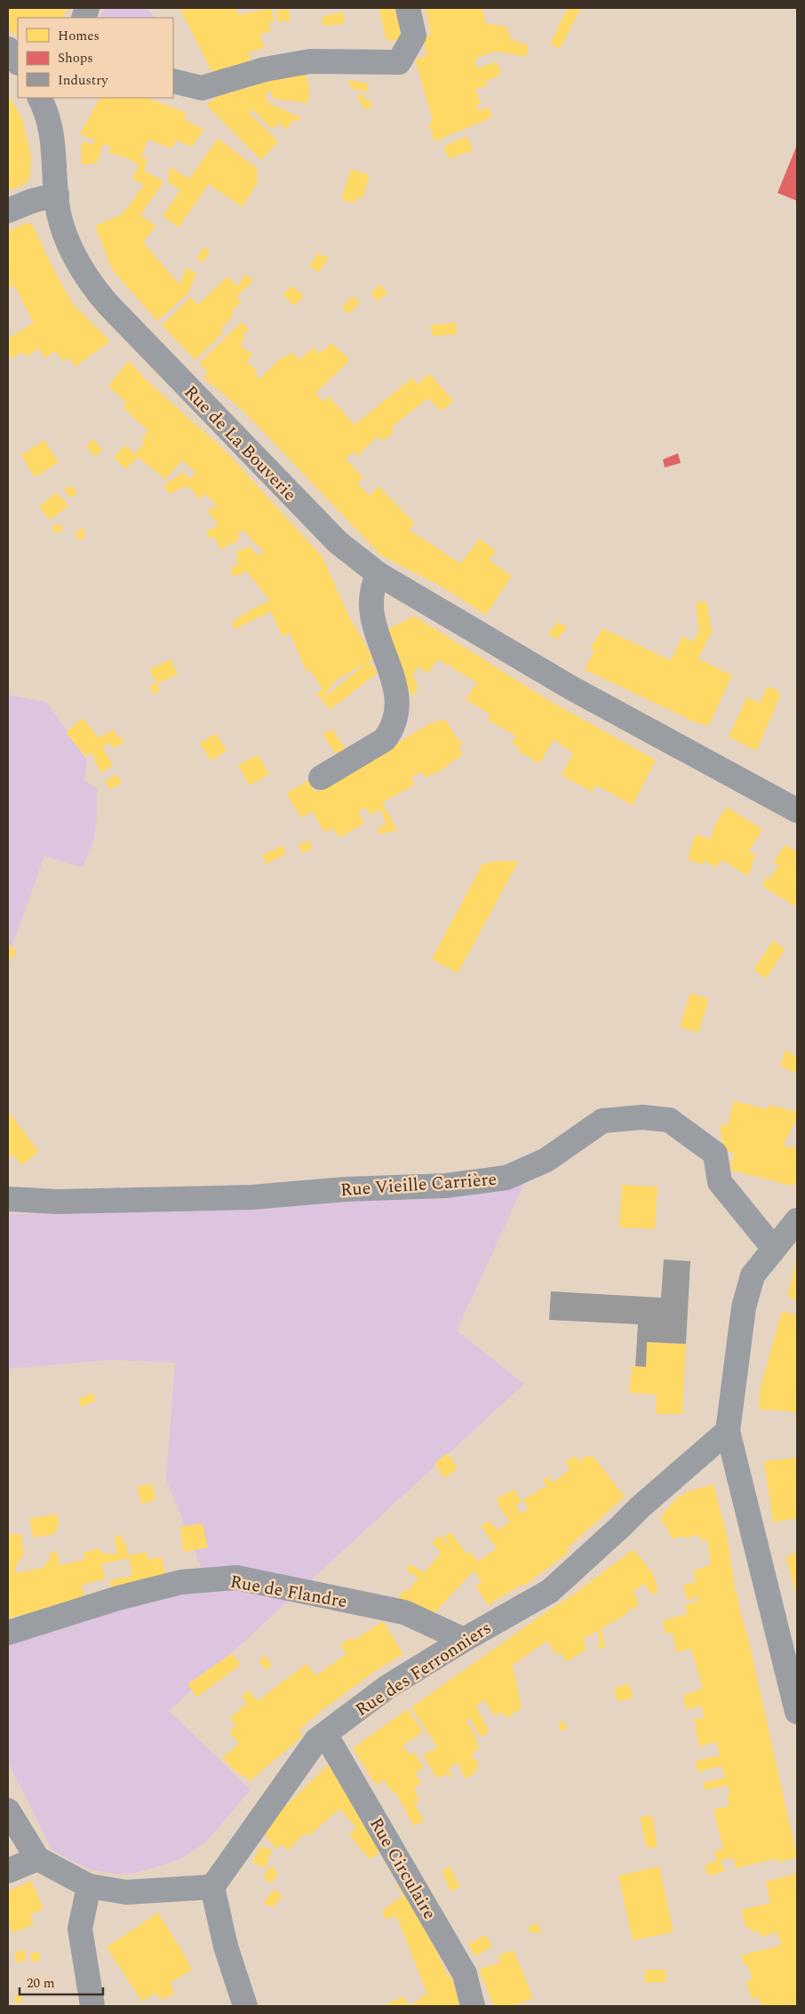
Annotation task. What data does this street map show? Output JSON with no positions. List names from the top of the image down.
{
  "streets": {
    "street": [
      "Rue de La Bouverie",
      "Rue Vieille Carrière",
      "Rue de Flandre",
      "Rue des Ferronniers",
      "Rue Circulaire"
    ]
  },
  "crossings": [
    ["Rue de Flandre", "Rue des Ferronniers"],
    ["Rue des Ferronniers", "Rue Circulaire"]
  ],
  "legend": ["Homes", "Shops", "Industry"],
  "scale_bar": "20 m"
}
